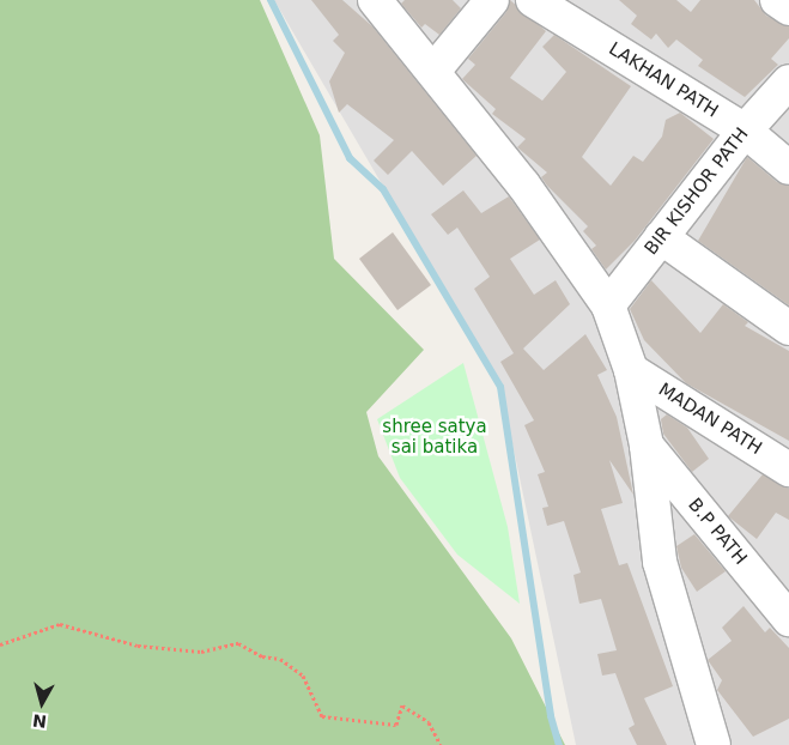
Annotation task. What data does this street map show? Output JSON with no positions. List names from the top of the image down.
{
  "streets": {
    "street": [
      "LAKHAN PATH",
      "BIR KISHOR PATH",
      "MADAN PATH",
      "B.P PATH"
    ]
  },
  "crossings": [
    ["LAKHAN PATH", "BIR KISHOR PATH"]
  ],
  "parks": ["shree satya sai batika"],
  "north": "bottom"
}
